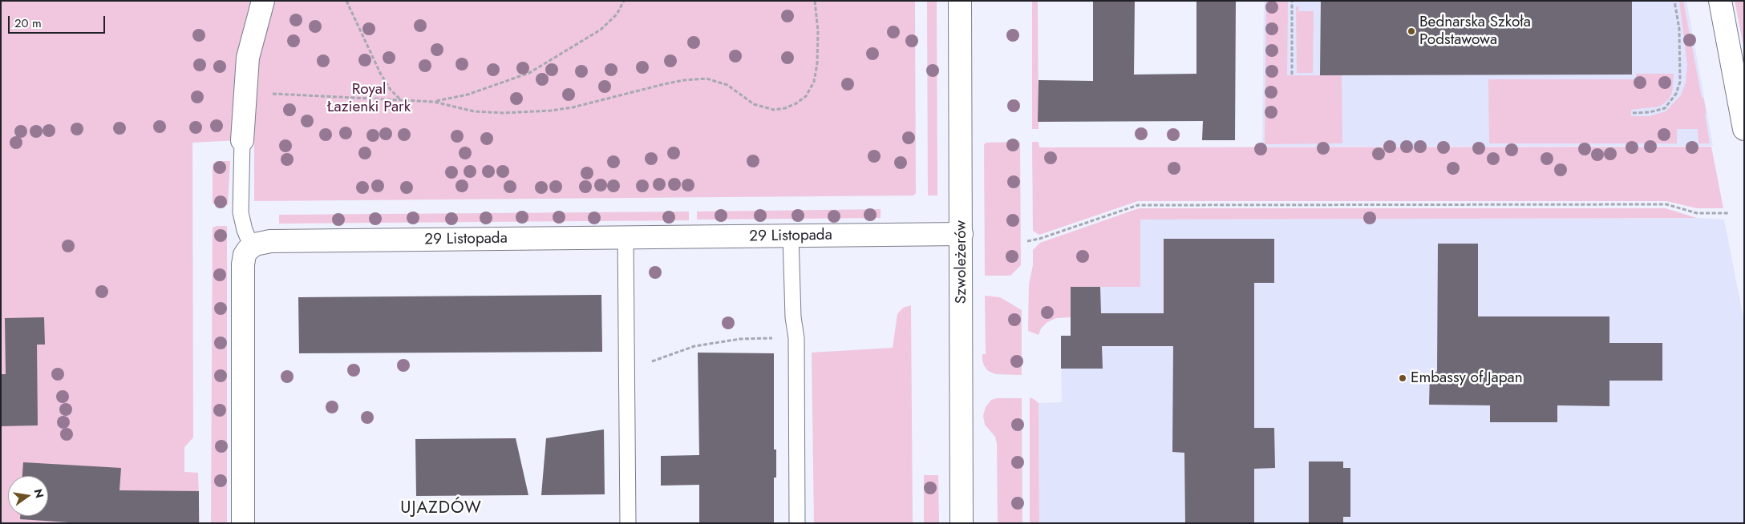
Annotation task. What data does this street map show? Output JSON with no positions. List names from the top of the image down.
{
  "streets": {
    "street": ["29 Listopada", "Szwoleżerów"]
  },
  "crossings": [
    ["29 Listopada", "Szwoleżerów"]
  ],
  "districts": ["UJAZDÓW"],
  "parks": ["Royal Łazienki Park"],
  "places": ["Bednarska Szkoła Podstawowa", "Embassy of Japan"],
  "scale_bar": "20 m",
  "north": "right"
}
